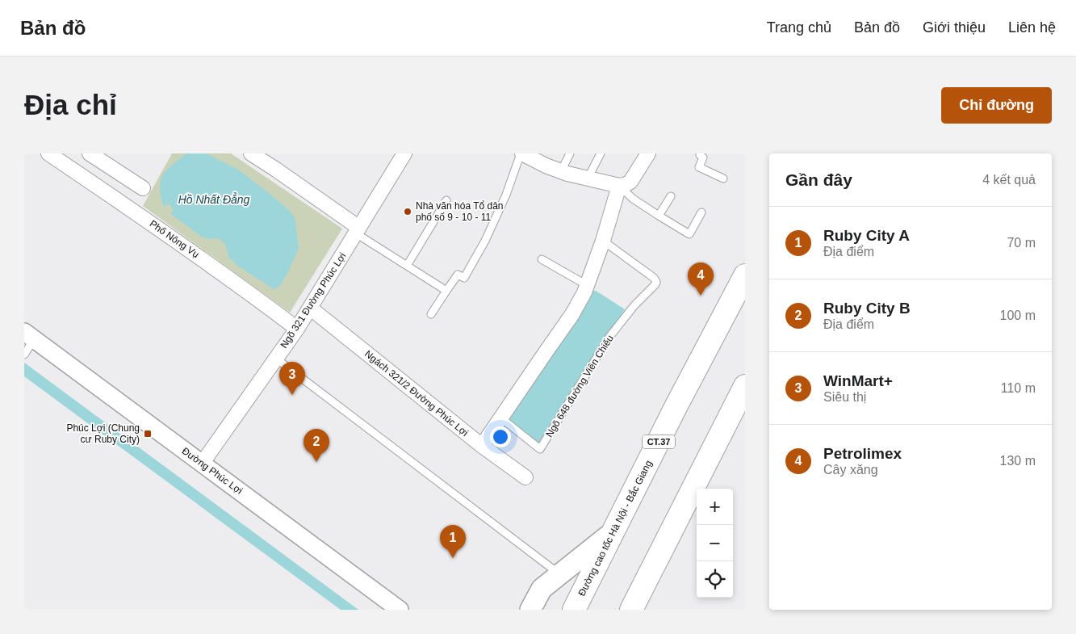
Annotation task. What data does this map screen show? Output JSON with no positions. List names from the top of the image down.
{
  "streets": {
    "highway": ["CT.37", "Đường cao tốc Hà Nội - Bắc Giang"],
    "street": [
      "Phố Nông Vụ",
      "Ngõ 321 Đường Phúc Lợi",
      "Ngách 321/2 Đường Phúc Lợi",
      "Đường Phúc Lợi"
    ],
    "lane": ["Ngõ 648 đường Viên Chiếu"]
  },
  "crossings": [
    ["Phố Nông Vụ", "Ngõ 321 Đường Phúc Lợi"],
    ["Ngõ 321 Đường Phúc Lợi", "Ngách 321/2 Đường Phúc Lợi"],
    ["Ngõ 321 Đường Phúc Lợi", "Đường Phúc Lợi"]
  ],
  "water": ["Hồ Nhất Đẳng"],
  "places": {
    "other": ["Nhà văn hóa Tổ dân phố số 9 - 10 - 11"],
    "transit": ["Phúc Lợi (Chung cư Ruby City)"]
  },
  "page": {
    "header": "Bản đồ",
    "nav": [
      "Trang chủ",
      "Bản đồ",
      "Giới thiệu",
      "Liên hệ"
    ],
    "buttons": "Chỉ đường",
    "title": "Địa chỉ",
    "heading": ["Gần đây", "4 kết quả"],
    "list": [
      {
        "mark": "1",
        "name": "Ruby City A",
        "note": "Địa điểm",
        "value": "70 m"
      },
      {
        "mark": "2",
        "name": "Ruby City B",
        "note": "Địa điểm",
        "value": "100 m"
      },
      {
        "mark": "3",
        "name": "WinMart+",
        "note": "Siêu thị",
        "value": "110 m"
      },
      {
        "mark": "4",
        "name": "Petrolimex",
        "note": "Cây xăng",
        "value": "130 m"
      }
    ],
    "pins": [
      "4",
      "3",
      "2",
      "1"
    ],
    "map_buttons": ["+", "−"]
  }
}
